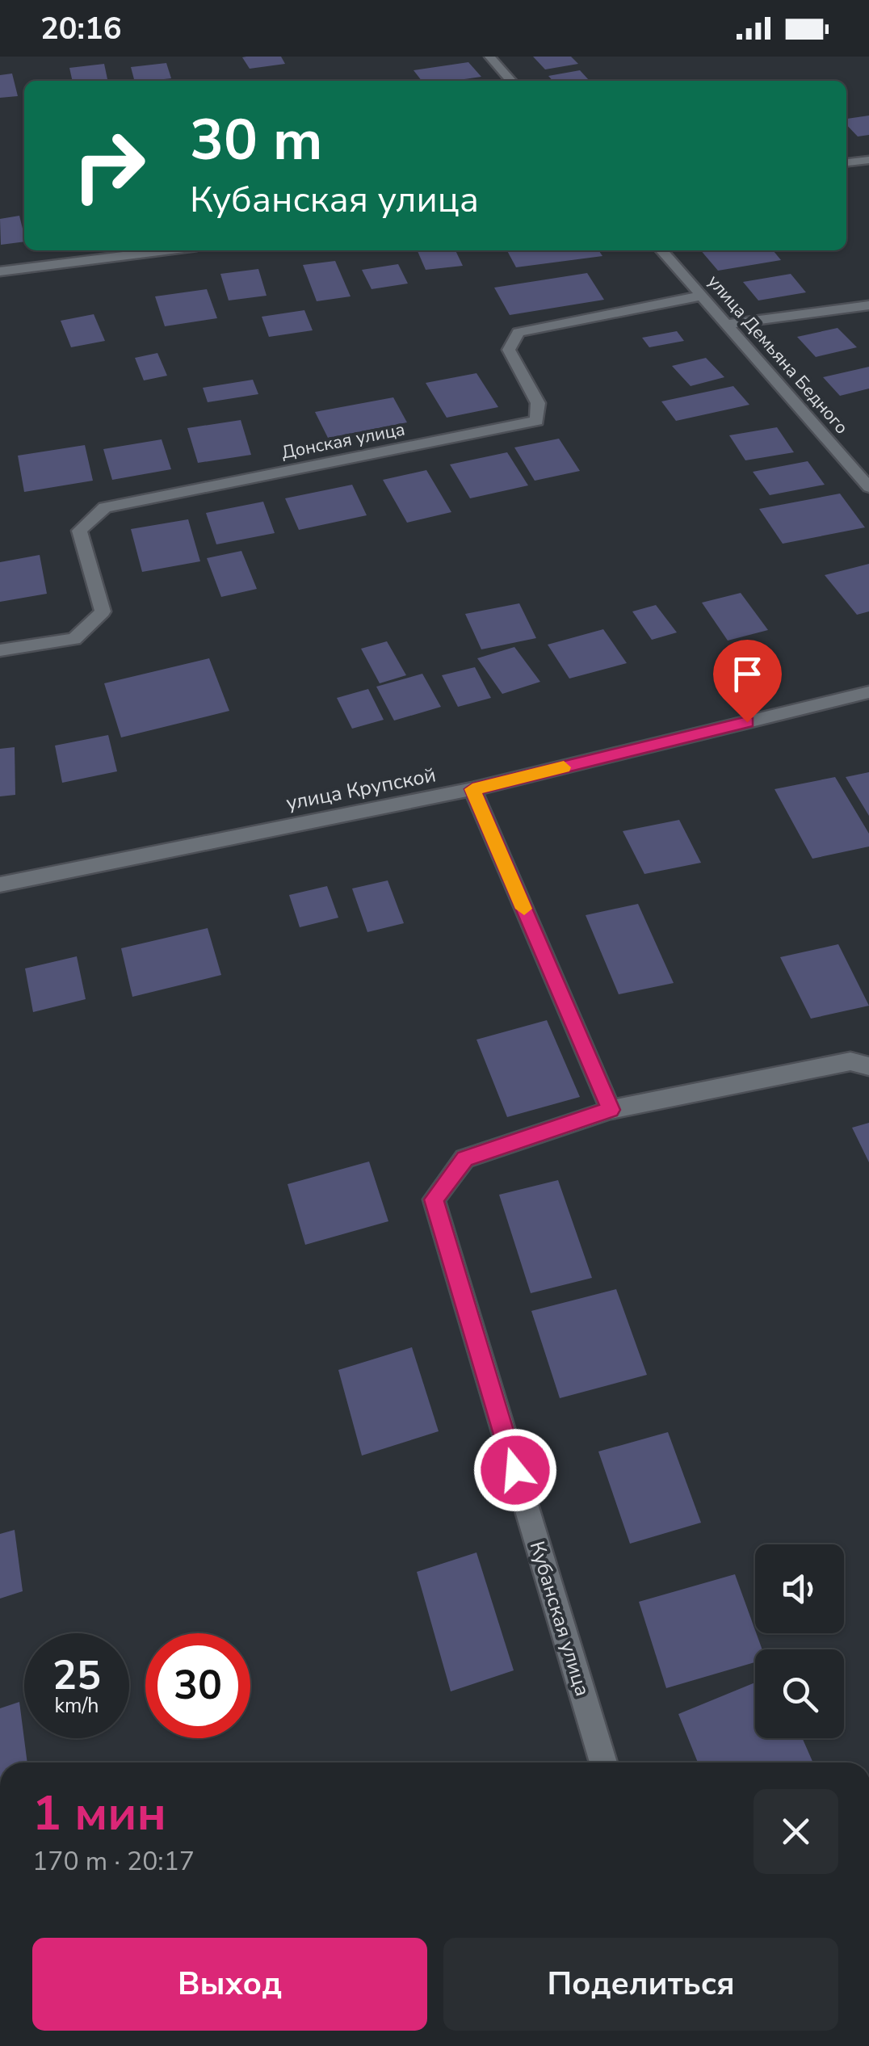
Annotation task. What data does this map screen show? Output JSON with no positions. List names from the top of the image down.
{
  "streets": {
    "street": [
      "улица Демьяна Бедного",
      "Донская улица",
      "улица Крупской",
      "Кубанская улица"
    ]
  },
  "crossings": [
    ["улица Демьяна Бедного", "Донская улица"]
  ],
  "page": {
    "status": "20:16",
    "turn": ["30 m", "Кубанская улица"],
    "speed": "25 km/h",
    "limit": "30",
    "heading": ["1 мин", "170 m · 20:17"],
    "buttons": ["Выход", "Поделиться"]
  }
}
